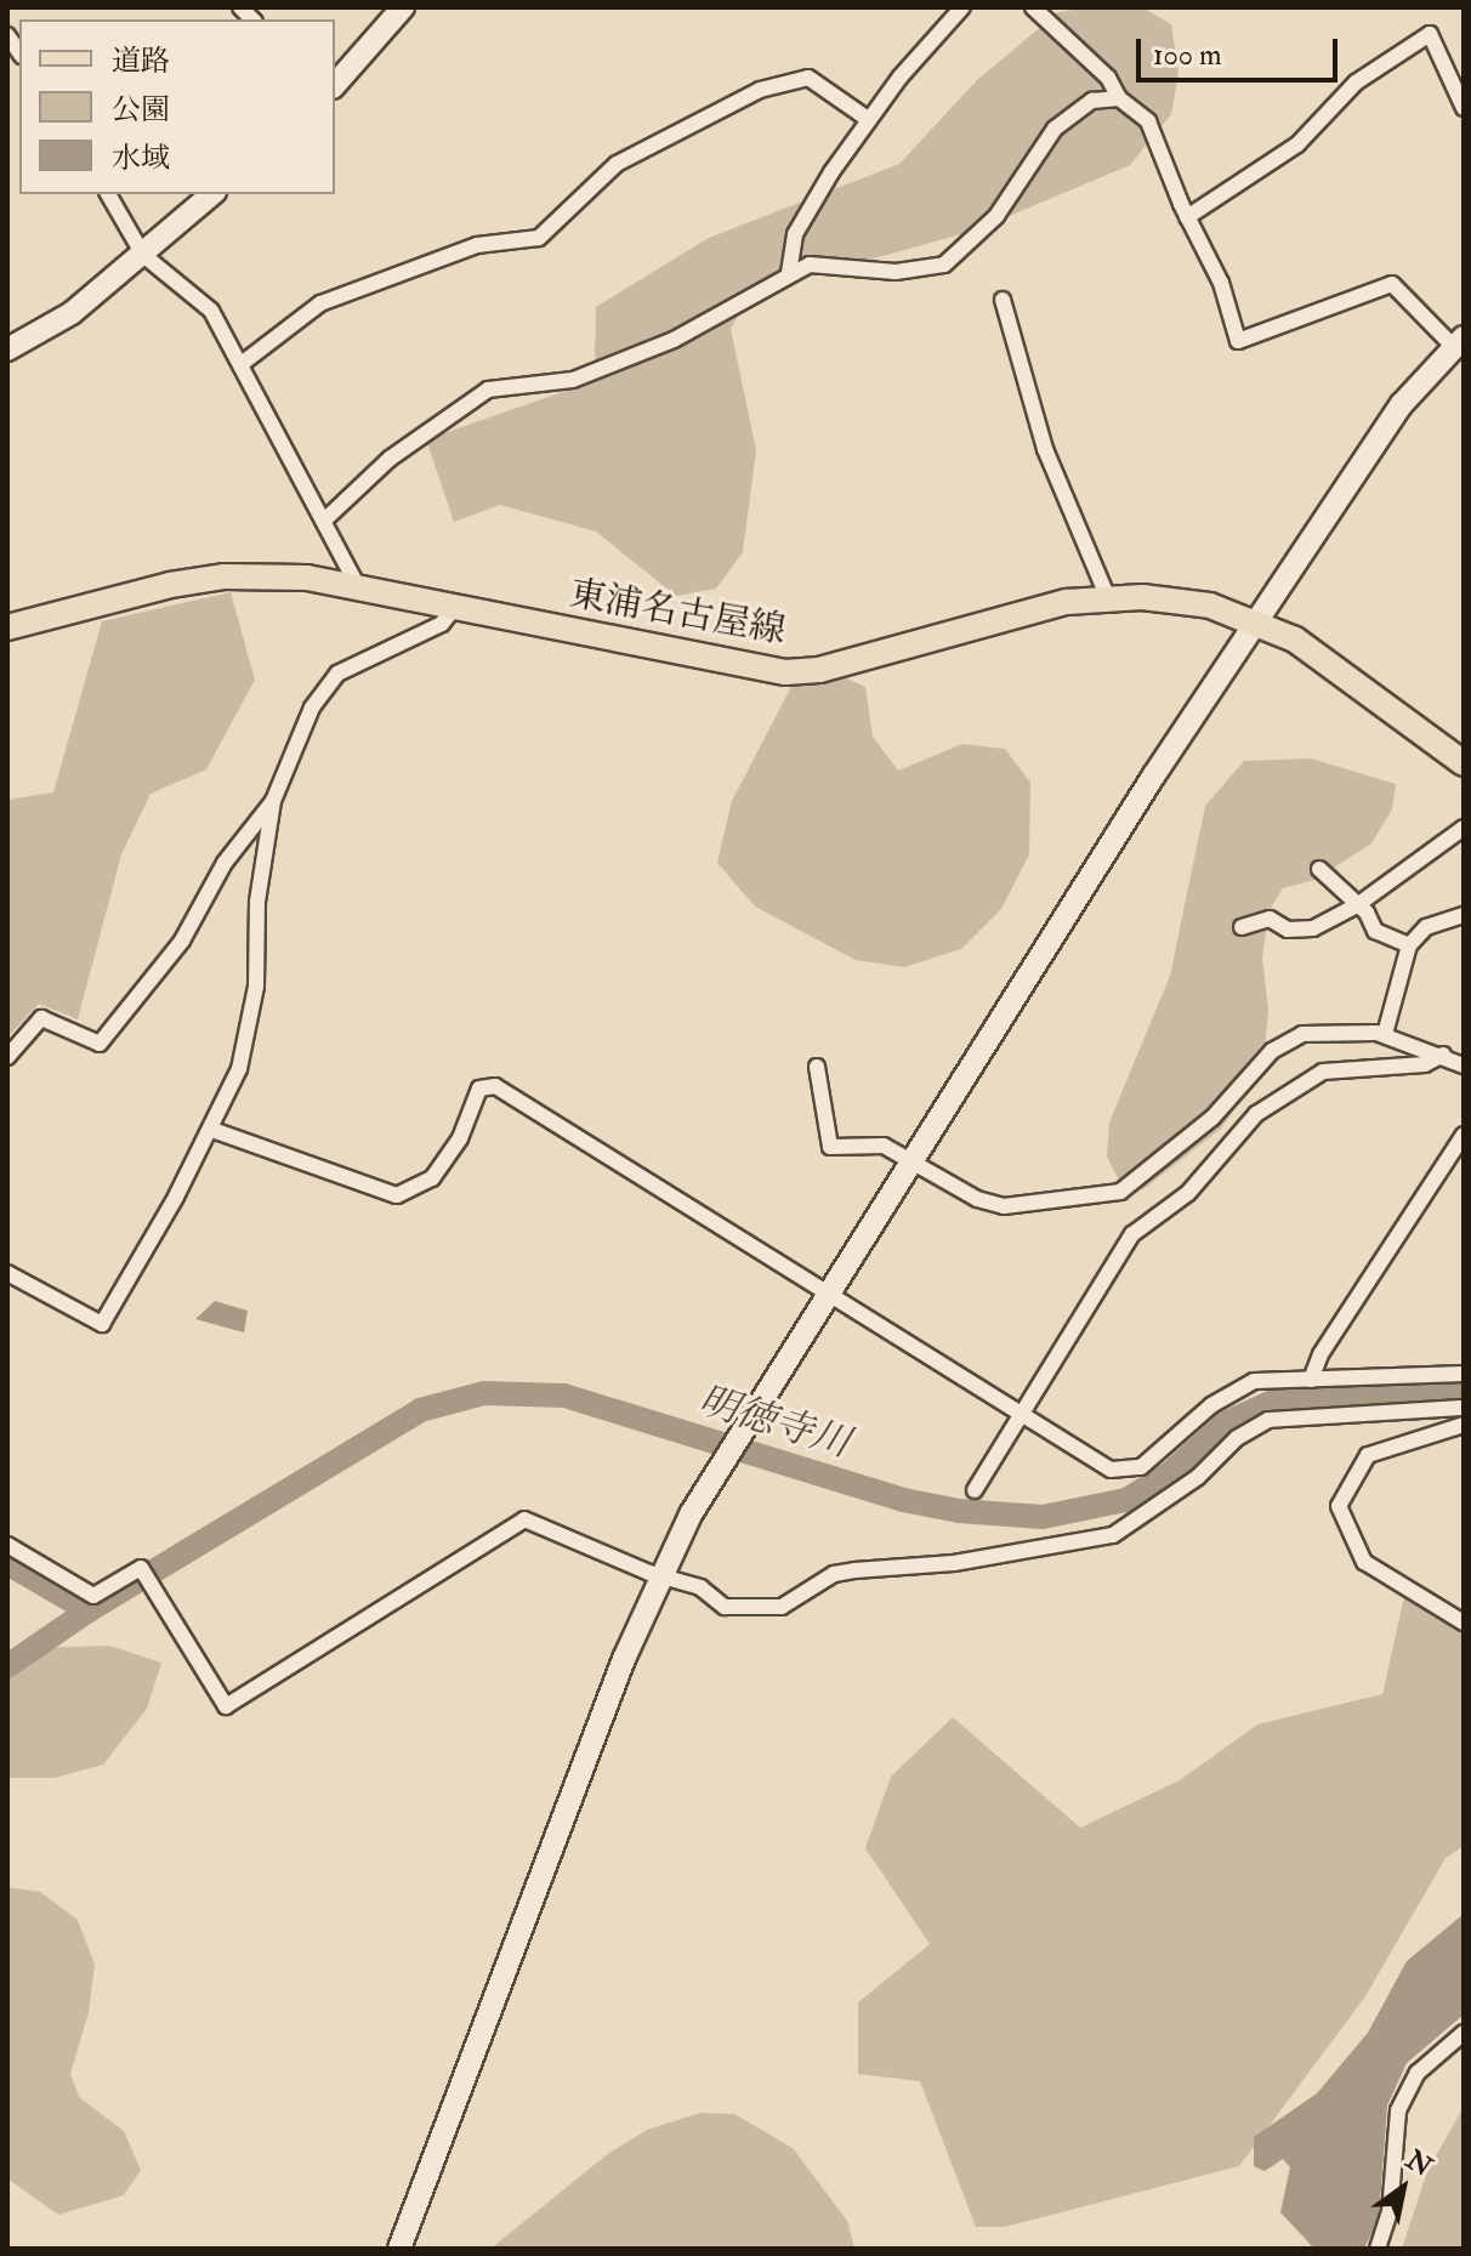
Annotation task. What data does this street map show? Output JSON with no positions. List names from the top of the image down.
{
  "streets": {
    "main road": ["東浦名古屋線"]
  },
  "water": ["明徳寺川"],
  "legend": ["道路", "公園", "水域"],
  "scale_bar": "100 m",
  "north": "top right"
}
